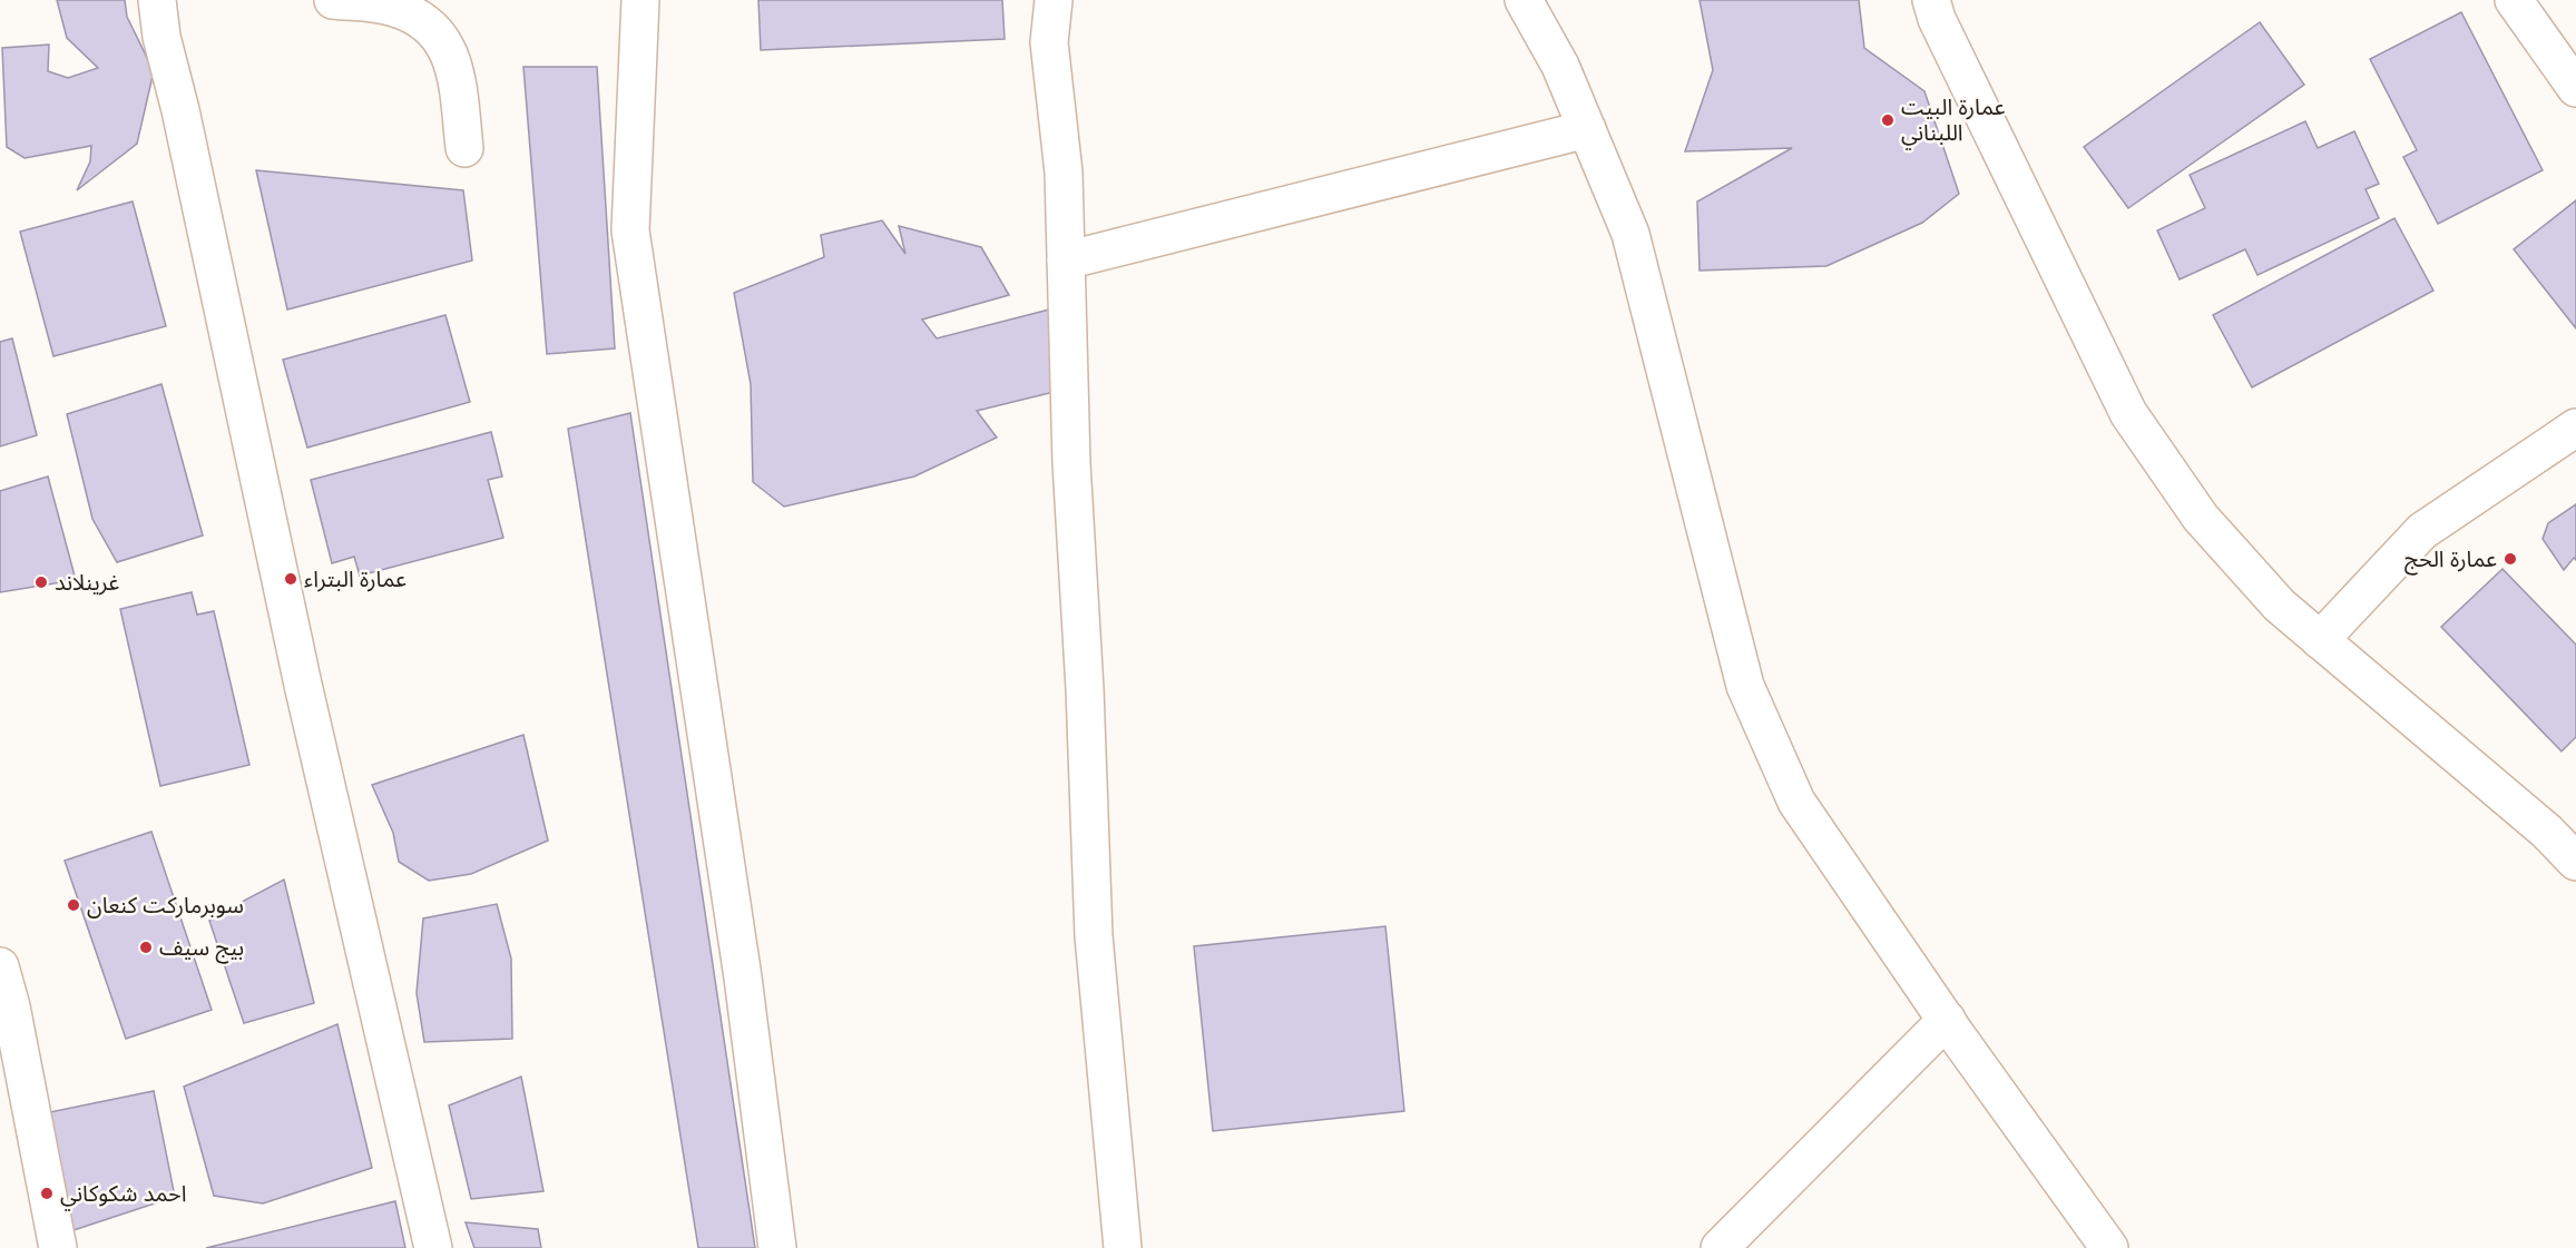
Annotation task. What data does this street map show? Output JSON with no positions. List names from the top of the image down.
{
  "places": [
    "عمارة البيت اللبناني",
    "عمارة الحج",
    "عمارة البتراء",
    "غرينلاند",
    "سوبرماركت كنعان",
    "بيج سيف",
    "احمد شكوكاني"
  ]
}
